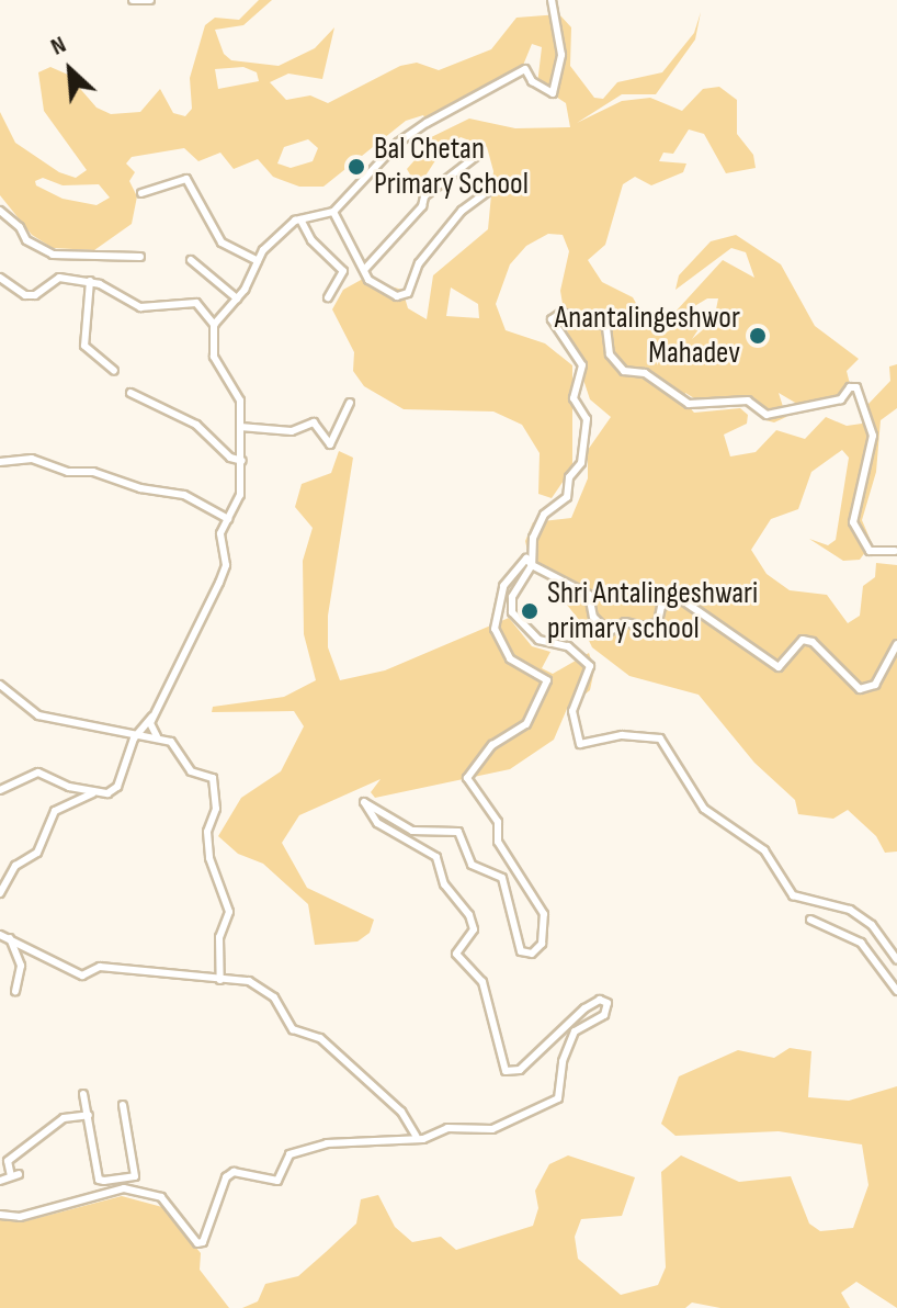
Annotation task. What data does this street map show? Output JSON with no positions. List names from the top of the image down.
{
  "places": ["Bal Chetan Primary School", "Anantalingeshwor Mahadev", "Shri Antalingeshwari primary school"],
  "north": "top left"
}
